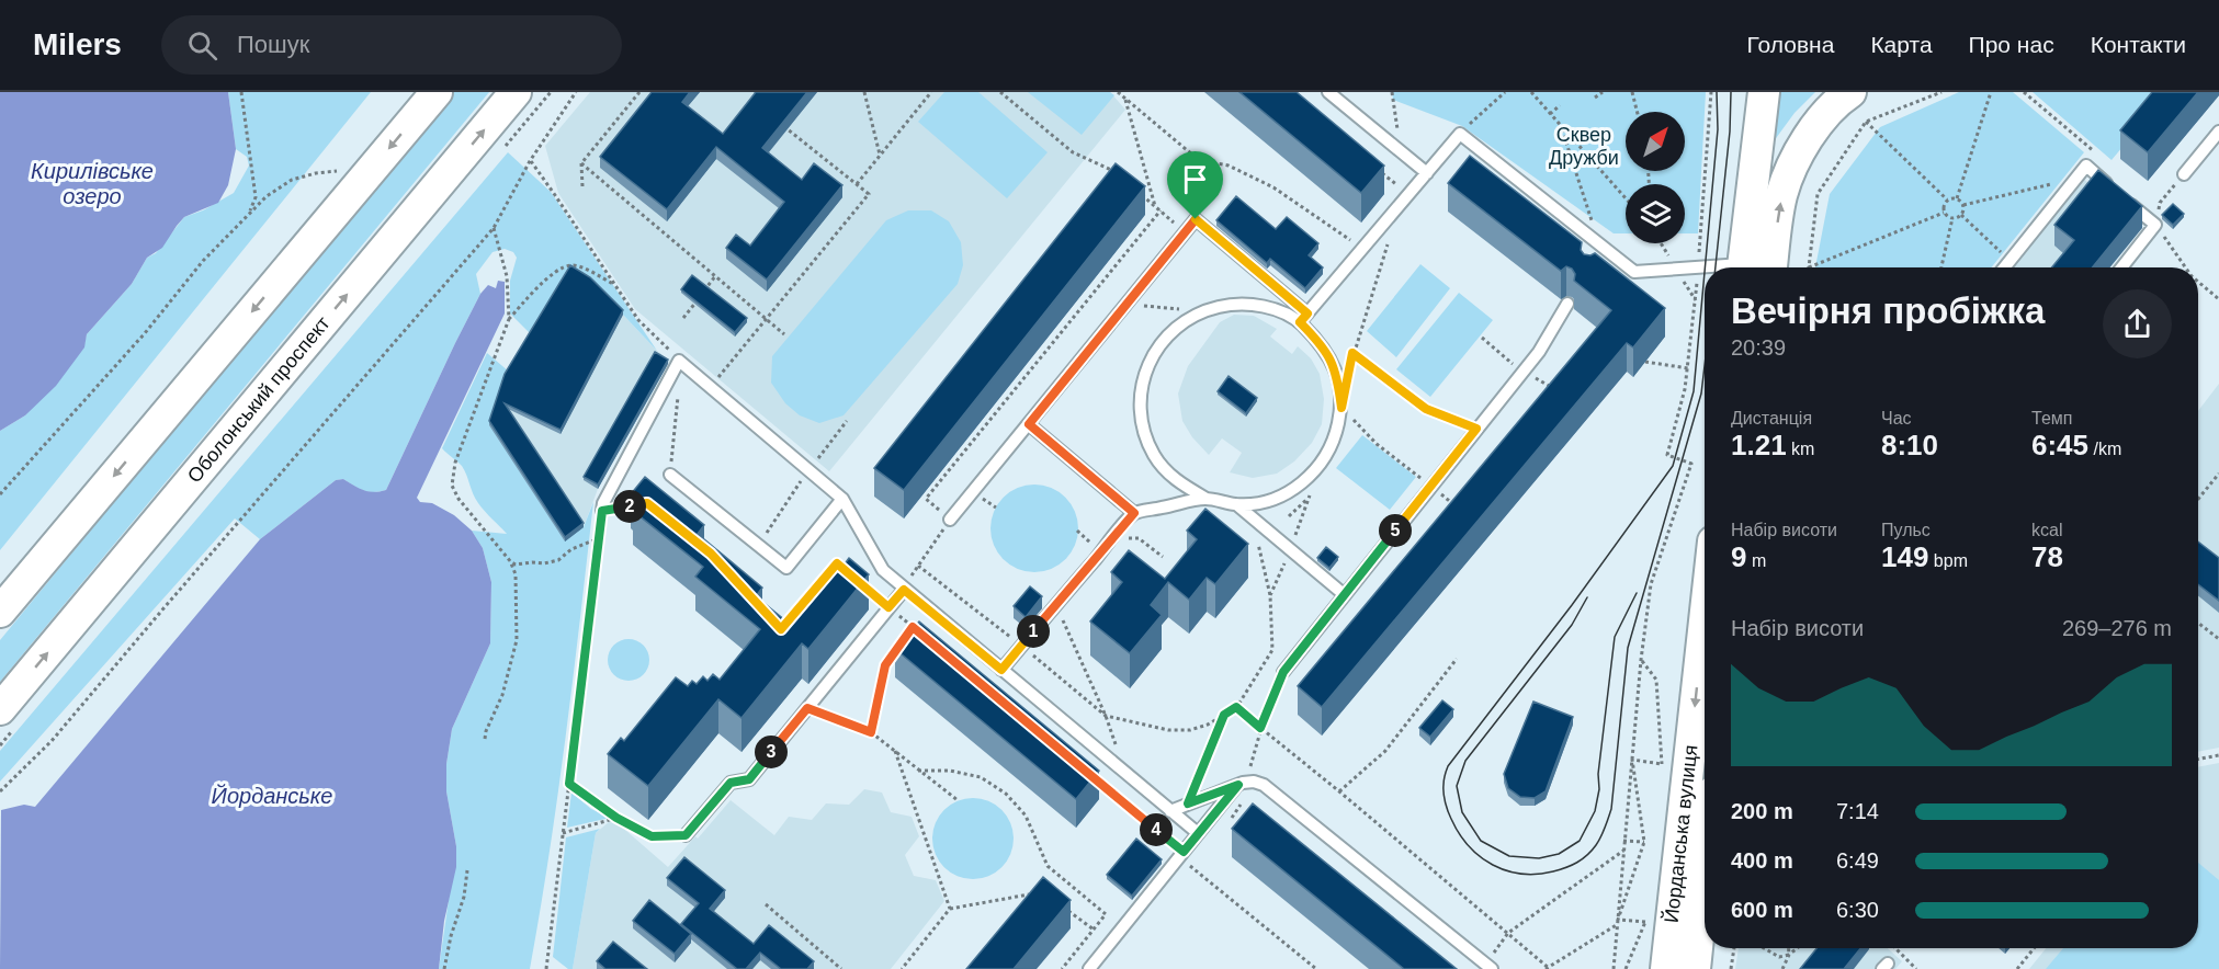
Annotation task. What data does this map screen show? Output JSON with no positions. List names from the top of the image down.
{
  "streets": {
    "main road": ["Оболонський проспект", "Йорданська вулиця"]
  },
  "one_way": ["Йорданська вулиця"],
  "water": ["Кирилівське озеро", "Йорданське"],
  "parks": ["Сквер Дружби"],
  "north": "top right",
  "page": {
    "header": "Milers",
    "search": "Пошук",
    "nav": [
      "Головна",
      "Карта",
      "Про нас",
      "Контакти"
    ],
    "heading": ["Вечірня пробіжка", "20:39"],
    "stats": [
      ["Дистанція", "1.21 km"],
      ["Час", "8:10"],
      ["Темп", "6:45 /km"],
      ["Набір висоти", "9 m"],
      ["Пульс", "149 bpm"],
      ["kcal", "78"]
    ],
    "pins": [
      "2",
      "5",
      "1",
      "3",
      "4"
    ],
    "chart": ["Набір висоти", "269–276 m"],
    "list": [
      {
        "name": "200 m",
        "note": "7:14"
      },
      {
        "name": "400 m",
        "note": "6:49"
      },
      {
        "name": "600 m",
        "note": "6:30"
      }
    ]
  }
}
